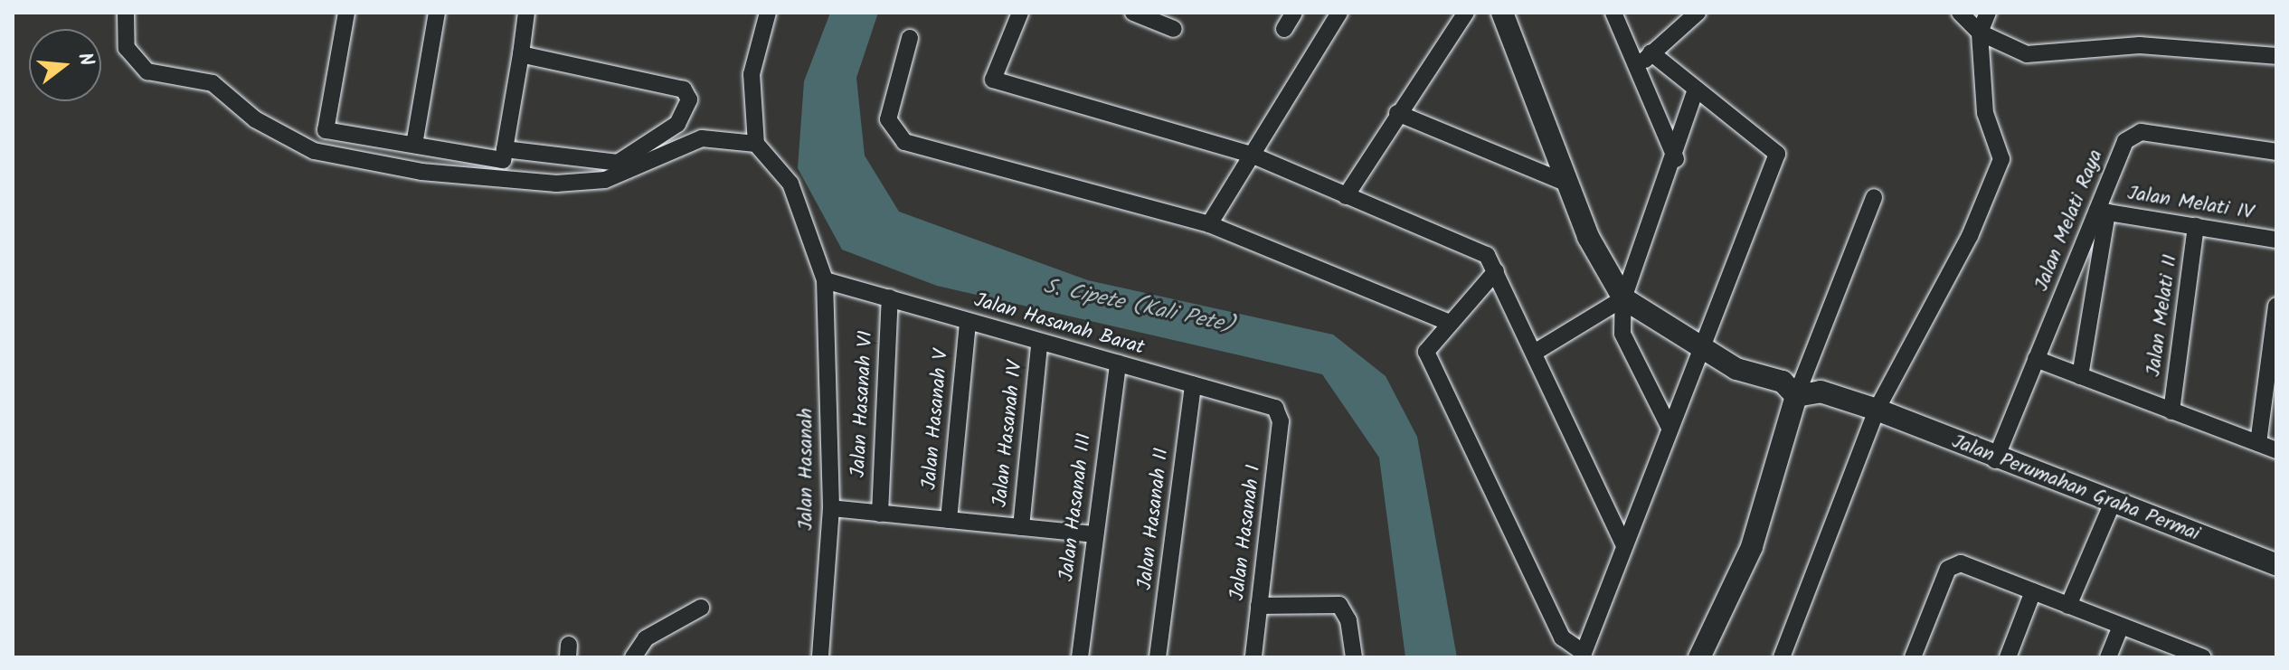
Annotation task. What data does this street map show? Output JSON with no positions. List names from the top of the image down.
{
  "streets": {
    "street": [
      "Jalan Melati IV",
      "Jalan Melati Raya",
      "Jalan Melati II",
      "Jalan Hasanah Barat",
      "Jalan Hasanah VI",
      "Jalan Hasanah V",
      "Jalan Hasanah IV",
      "Jalan Hasanah",
      "Jalan Perumahan Graha Permai",
      "Jalan Hasanah III",
      "Jalan Hasanah II",
      "Jalan Hasanah I"
    ]
  },
  "crossings": [
    ["Jalan Melati IV", "Jalan Melati Raya"],
    ["Jalan Melati IV", "Jalan Melati II"],
    ["Jalan Melati Raya", "Jalan Perumahan Graha Permai"],
    ["Jalan Hasanah Barat", "Jalan Hasanah VI"],
    ["Jalan Hasanah Barat", "Jalan Hasanah V"],
    ["Jalan Hasanah Barat", "Jalan Hasanah IV"],
    ["Jalan Hasanah Barat", "Jalan Hasanah"],
    ["Jalan Hasanah Barat", "Jalan Hasanah III"],
    ["Jalan Hasanah Barat", "Jalan Hasanah II"],
    ["Jalan Hasanah Barat", "Jalan Hasanah I"]
  ],
  "water": ["S. Cipete (Kali Pete)"],
  "north": "right"
}
